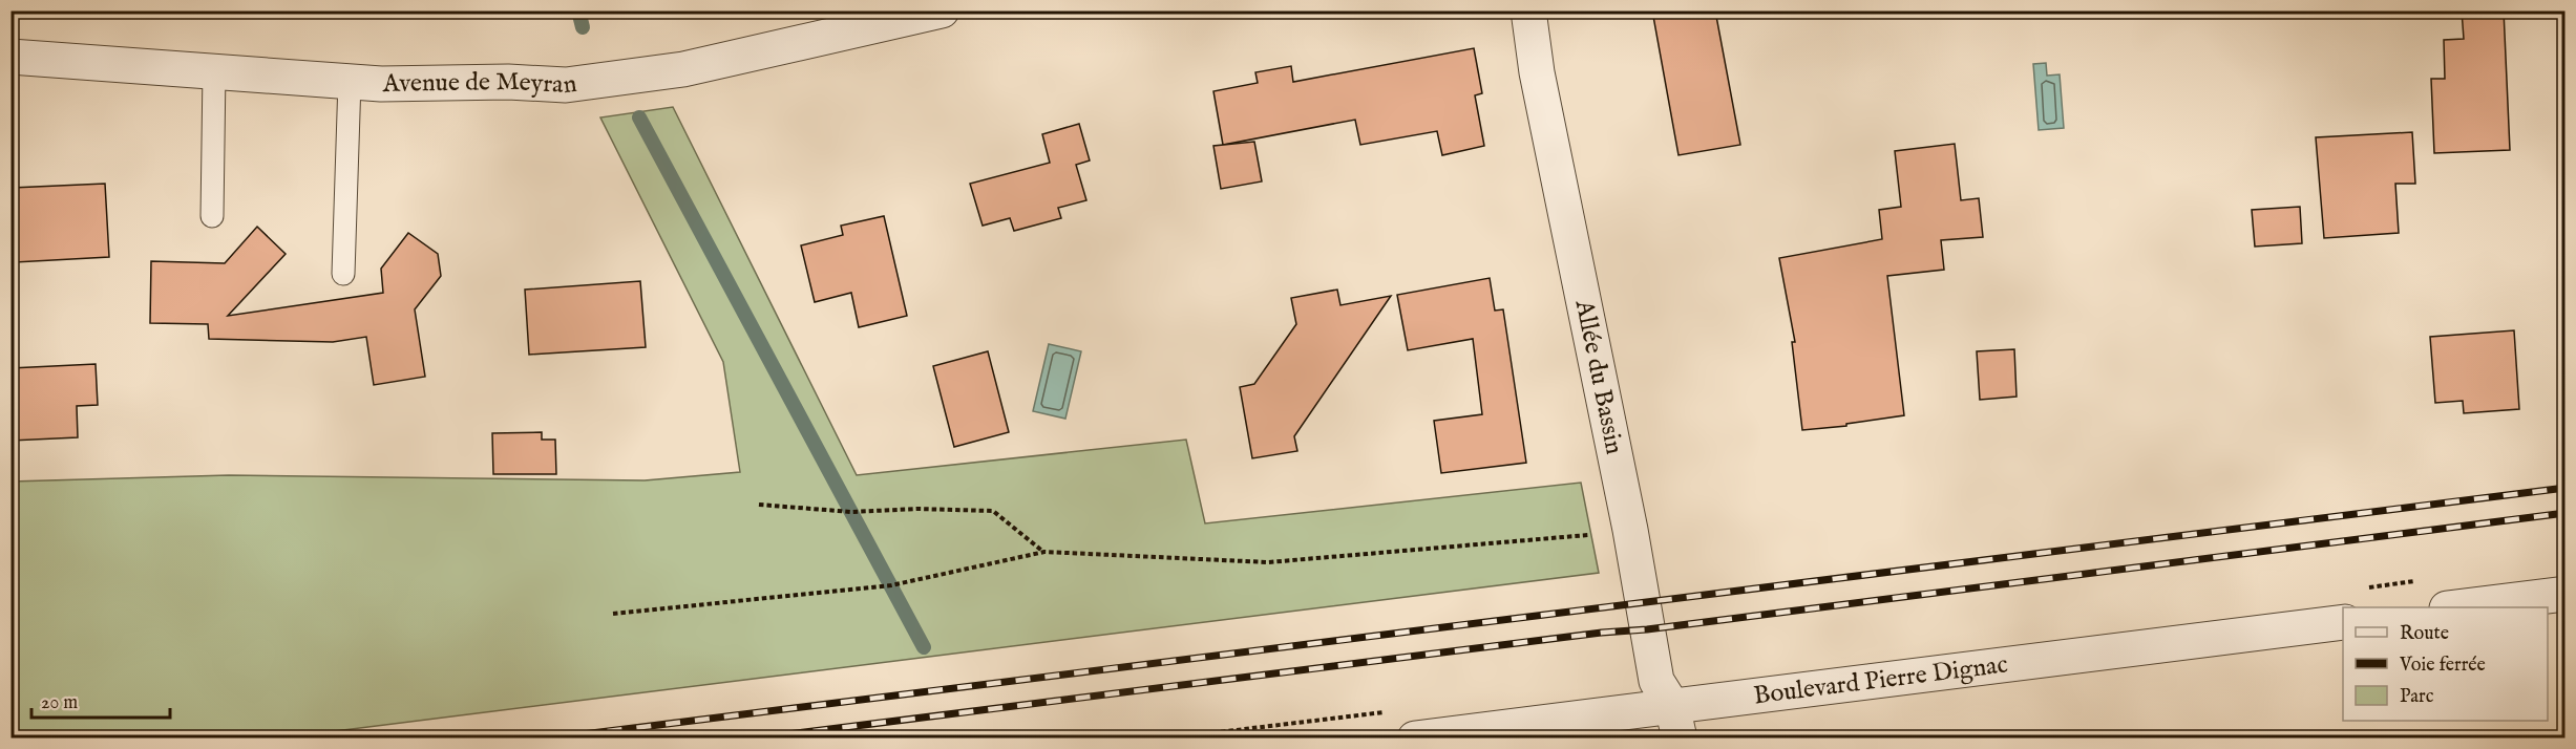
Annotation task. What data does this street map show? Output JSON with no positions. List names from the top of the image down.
{
  "streets": {
    "street": ["Avenue de Meyran", "Allée du Bassin", "Boulevard Pierre Dignac"]
  },
  "crossings": [
    ["Allée du Bassin", "Boulevard Pierre Dignac"]
  ],
  "legend": ["Route", "Voie ferrée", "Parc"],
  "scale_bar": "20 m"
}
